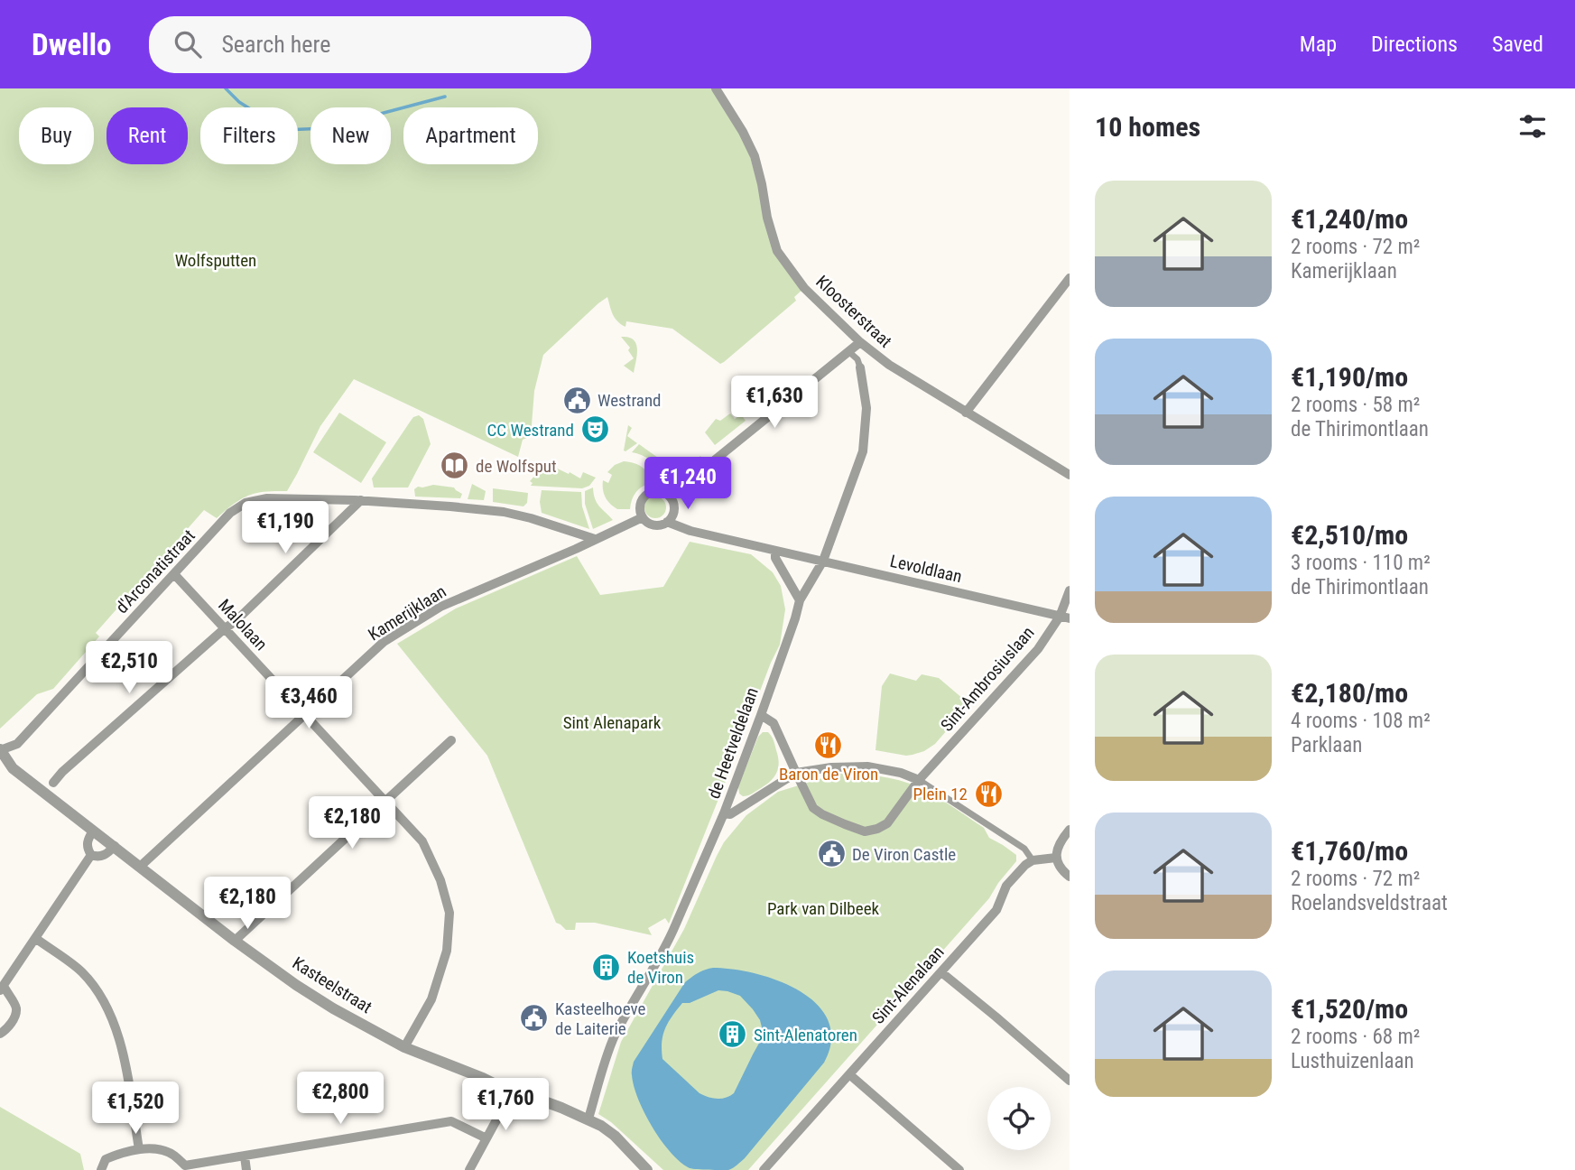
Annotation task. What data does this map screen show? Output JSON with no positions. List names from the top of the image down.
{
  "streets": {
    "street": [
      "Kloosterstraat",
      "Levoldlaan",
      "d'Arconatistraat",
      "Kamerijklaan",
      "Malolaan",
      "Sint-Ambrosiuslaan",
      "de Heetveldelaan",
      "Kasteelstraat",
      "Sint-Alenalaan"
    ]
  },
  "crossings": [
    ["Levoldlaan", "Kamerijklaan"],
    ["Levoldlaan", "Sint-Ambrosiuslaan"],
    ["Levoldlaan", "de Heetveldelaan"],
    ["d'Arconatistraat", "Kamerijklaan"],
    ["d'Arconatistraat", "Malolaan"],
    ["d'Arconatistraat", "Kasteelstraat"],
    ["Kamerijklaan", "Malolaan"],
    ["Kamerijklaan", "Kasteelstraat"],
    ["Malolaan", "Kasteelstraat"],
    ["Sint-Ambrosiuslaan", "de Heetveldelaan"],
    ["de Heetveldelaan", "Kasteelstraat"]
  ],
  "parks": ["Wolfsputten", "Sint Alenapark", "Park van Dilbeek"],
  "places": {
    "public building": ["Westrand", "De Viron Castle", "Kasteelhoeve de Laiterie"],
    "theatre": ["CC Westrand"],
    "library": ["de Wolfsput"],
    "restaurant": ["Baron de Viron", "Plein 12"],
    "building": ["Koetshuis de Viron", "Sint-Alenatoren"]
  },
  "page": {
    "header": "Dwello",
    "search": "Search here",
    "nav": ["Map", "Directions", "Saved"],
    "heading": "10 homes",
    "chip": [
      "Buy",
      "Rent",
      "Filters",
      "New",
      "Apartment"
    ],
    "list": [
      {
        "name": "€1,240/mo",
        "note": "2 rooms · 72 m² · Kamerijklaan"
      },
      {
        "name": "€1,190/mo",
        "note": "2 rooms · 58 m² · de Thirimontlaan"
      },
      {
        "name": "€2,510/mo",
        "note": "3 rooms · 110 m² · de Thirimontlaan"
      },
      {
        "name": "€2,180/mo",
        "note": "4 rooms · 108 m² · Parklaan"
      },
      {
        "name": "€1,760/mo",
        "note": "2 rooms · 72 m² · Roelandsveldstraat"
      },
      {
        "name": "€1,520/mo",
        "note": "2 rooms · 68 m² · Lusthuizenlaan"
      }
    ],
    "price": [
      "€1,630",
      "€1,240",
      "€1,190",
      "€2,510",
      "€3,460",
      "€2,180",
      "€2,180",
      "€2,800",
      "€1,760",
      "€1,520"
    ]
  }
}
